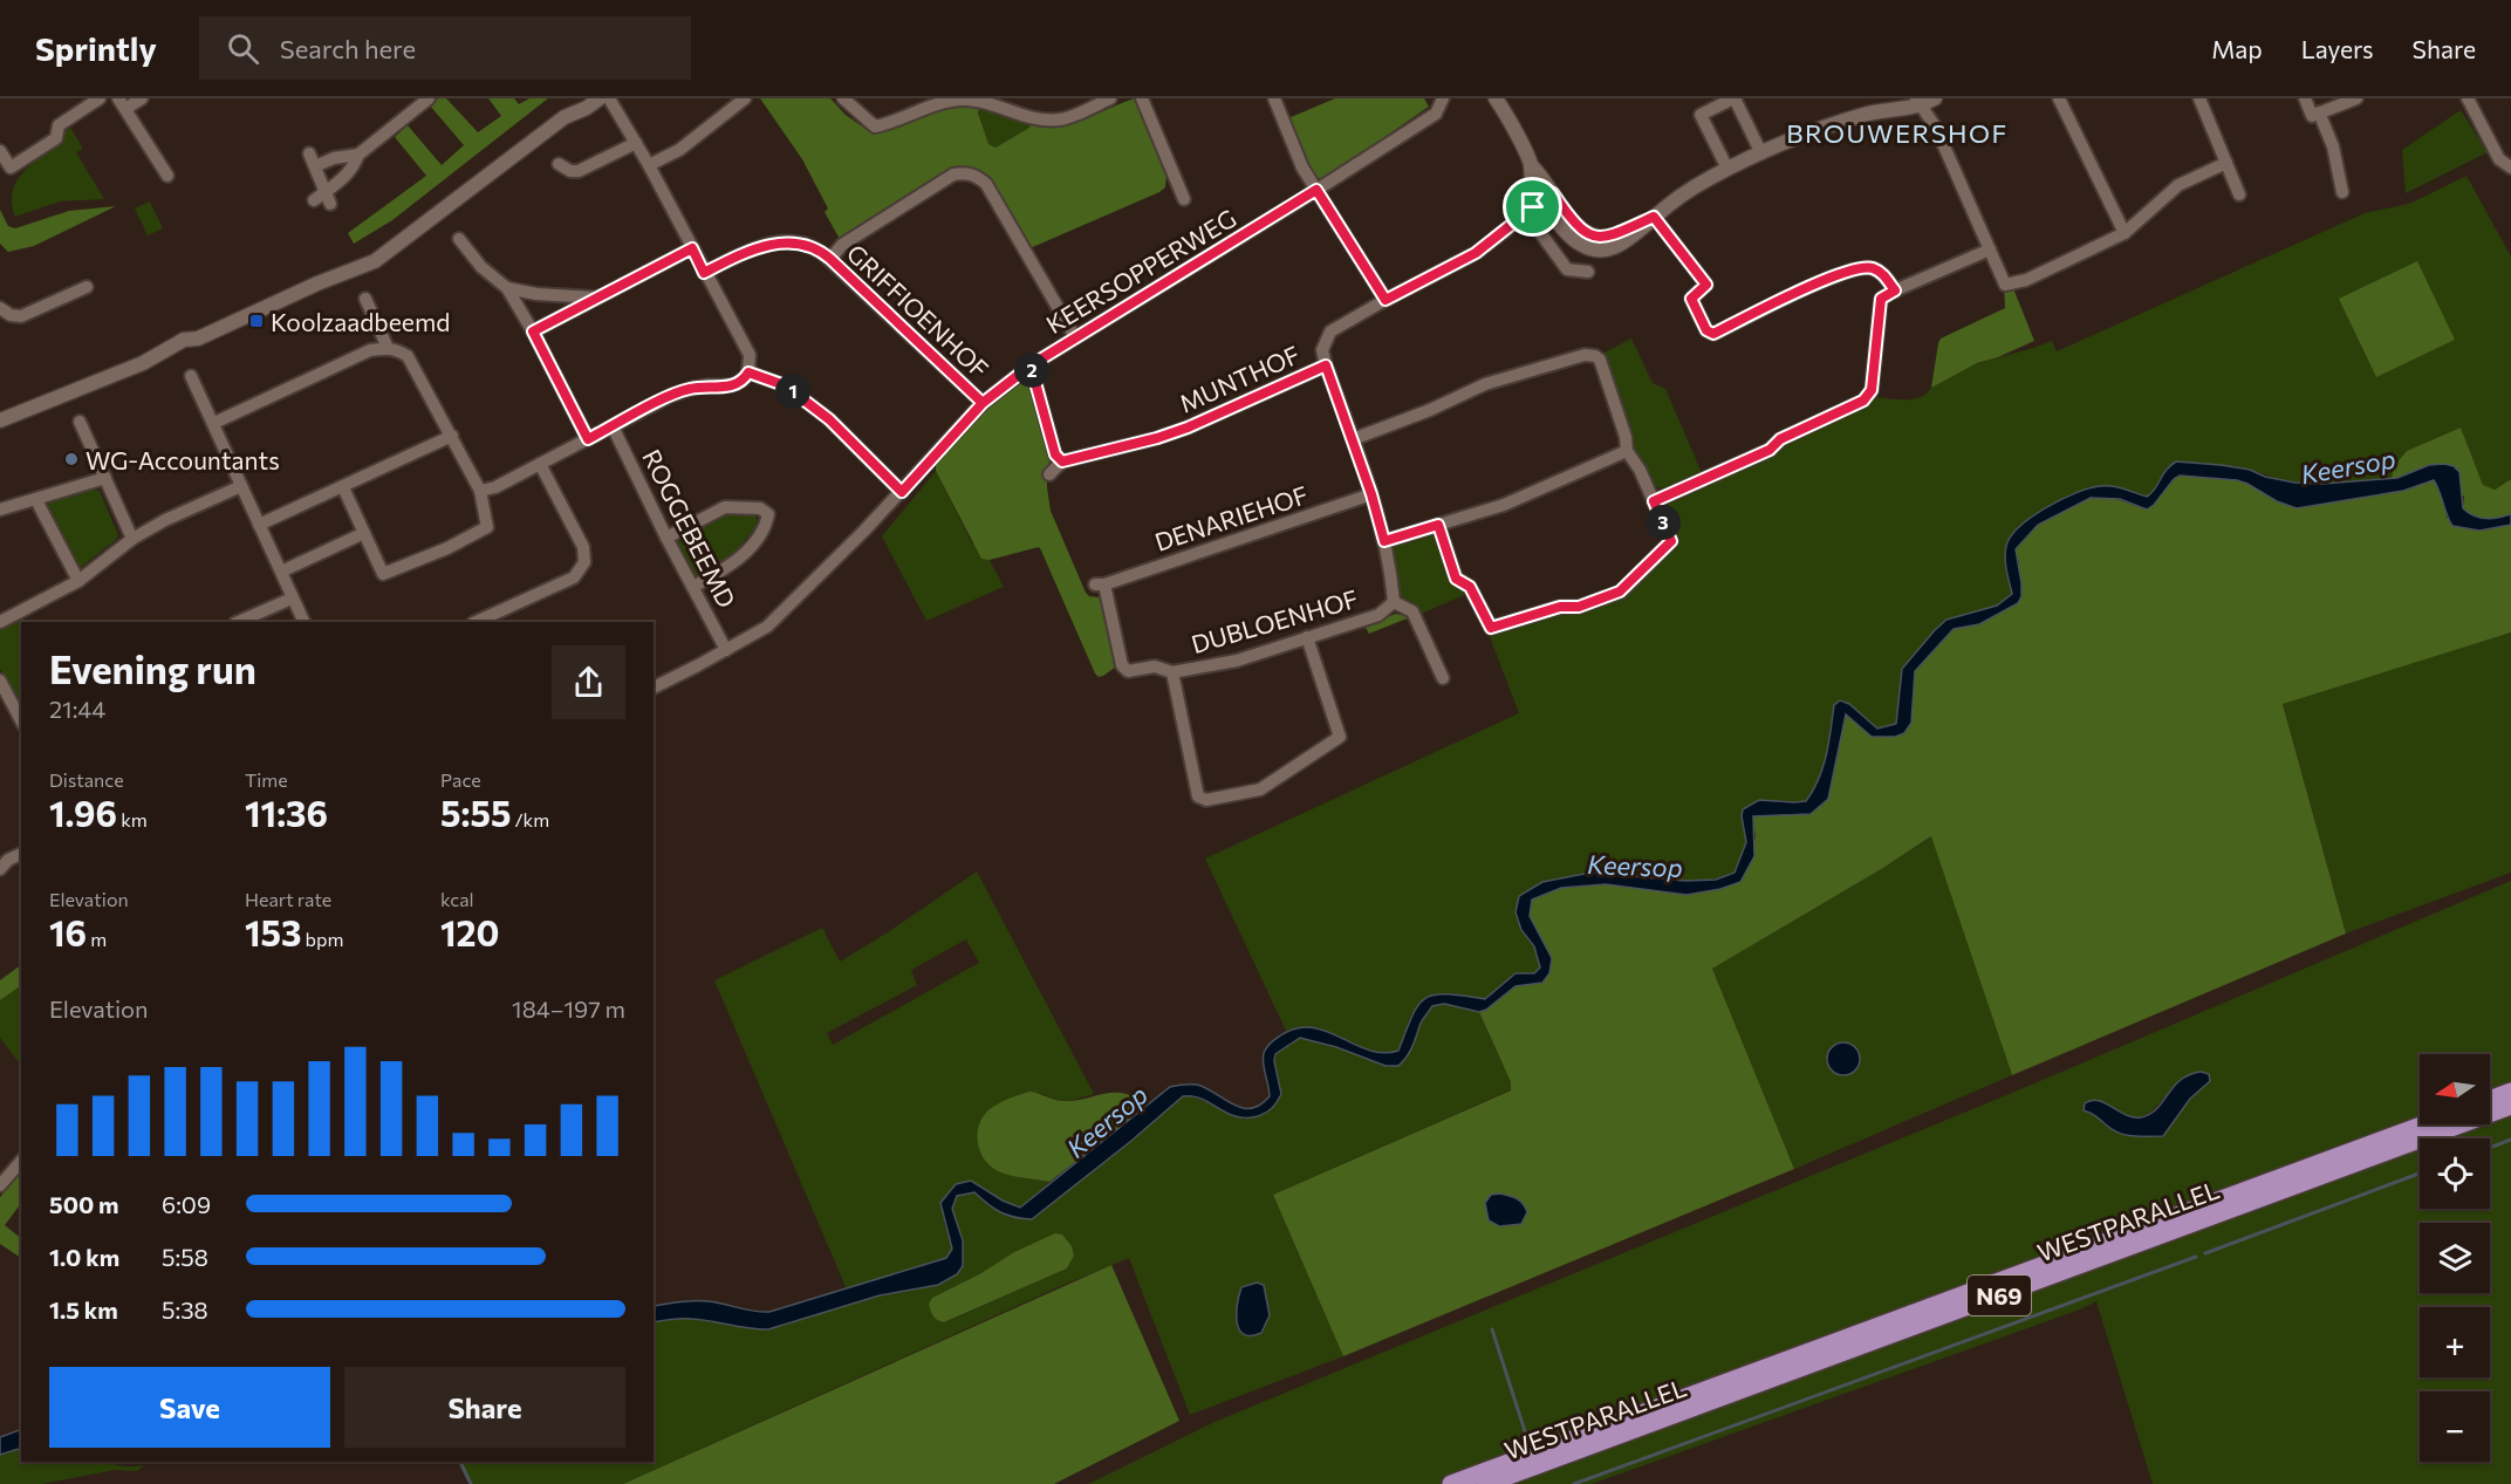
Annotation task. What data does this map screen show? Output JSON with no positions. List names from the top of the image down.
{
  "streets": {
    "main road": ["WESTPARALLEL", "N69"],
    "street": [
      "KEERSOPPERWEG",
      "GRIFFIOENHOF",
      "MUNTHOF",
      "DENARIEHOF",
      "ROGGEBEEMD",
      "DUBLOENHOF"
    ]
  },
  "crossings": [
    ["KEERSOPPERWEG", "GRIFFIOENHOF"],
    ["KEERSOPPERWEG", "ROGGEBEEMD"],
    ["DENARIEHOF", "DUBLOENHOF"]
  ],
  "districts": ["BROUWERSHOF"],
  "water": ["Keersop"],
  "places": {
    "transit": ["Koolzaadbeemd"],
    "other": ["WG-Accountants"]
  },
  "north": "left",
  "page": {
    "header": "Sprintly",
    "search": "Search here",
    "nav": ["Map", "Layers", "Share"],
    "pins": ["2", "1", "3"],
    "heading": ["Evening run", "21:44"],
    "stats": [
      ["Distance", "1.96 km"],
      ["Time", "11:36"],
      ["Pace", "5:55 /km"],
      ["Elevation", "16 m"],
      ["Heart rate", "153 bpm"],
      ["kcal", "120"]
    ],
    "chart": ["Elevation", "184–197 m"],
    "map_buttons": ["+", "−"],
    "list": [
      {
        "name": "500 m",
        "note": "6:09"
      },
      {
        "name": "1.0 km",
        "note": "5:58"
      },
      {
        "name": "1.5 km",
        "note": "5:38"
      }
    ],
    "buttons": ["Save", "Share"]
  }
}
